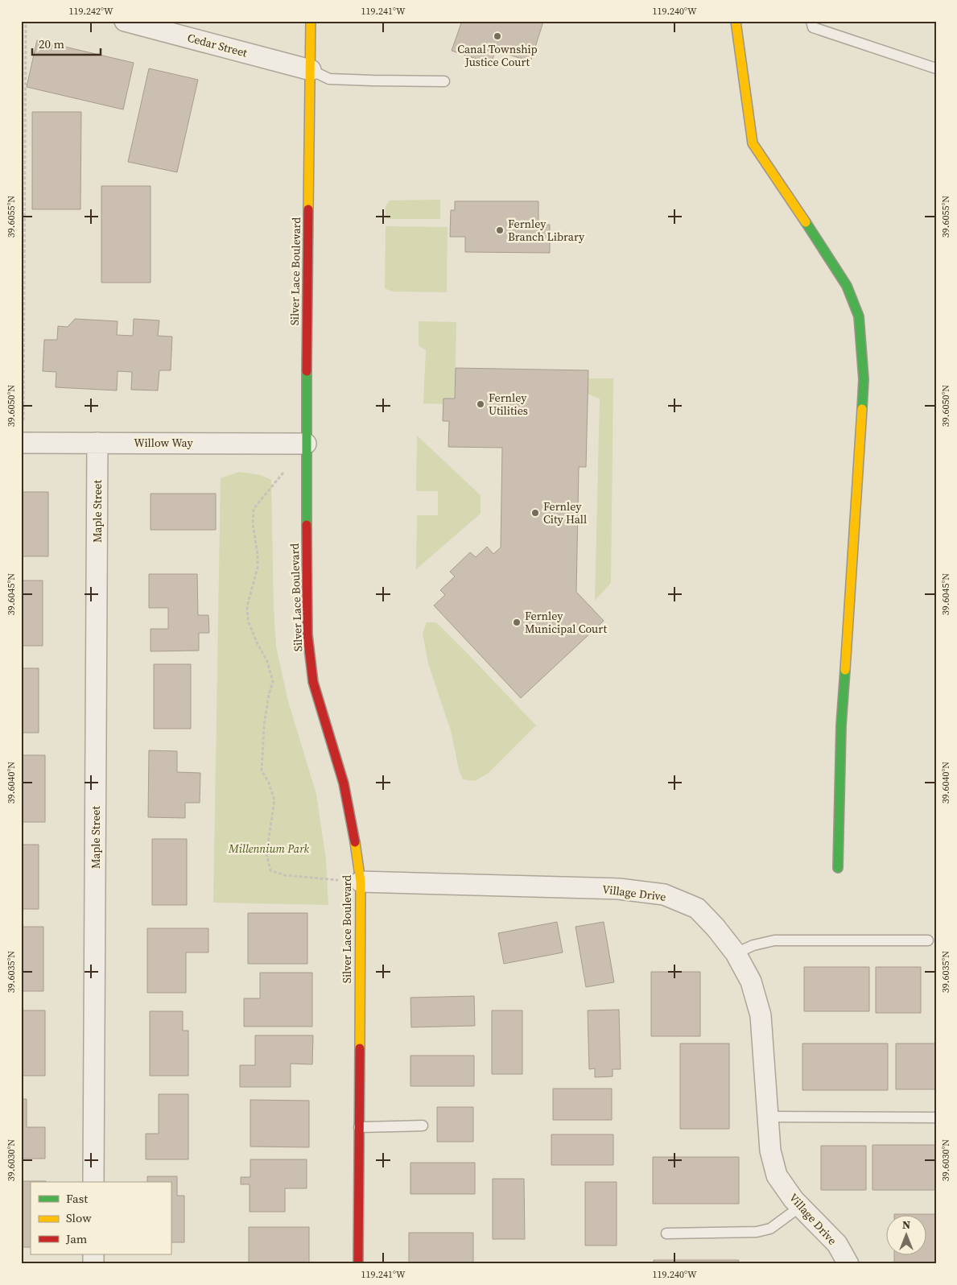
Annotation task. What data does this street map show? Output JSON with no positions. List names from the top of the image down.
{
  "streets": {
    "street": [
      "Cedar Street",
      "Silver Lace Boulevard",
      "Willow Way",
      "Maple Street",
      "Village Drive"
    ]
  },
  "crossings": [
    ["Cedar Street", "Silver Lace Boulevard"],
    ["Silver Lace Boulevard", "Willow Way"],
    ["Silver Lace Boulevard", "Village Drive"],
    ["Willow Way", "Maple Street"]
  ],
  "parks": ["Millennium Park"],
  "places": [
    "Canal Township Justice Court",
    "Fernley Branch Library",
    "Fernley Utilities",
    "Fernley City Hall",
    "Fernley Municipal Court"
  ],
  "legend": ["Fast", "Slow", "Jam"],
  "scale_bar": "20 m",
  "north": "top",
  "coordinates": [
    "119.242°W",
    "119.241°W",
    "119.240°W",
    "39.6055°N",
    "39.6050°N",
    "39.6045°N",
    "39.6040°N",
    "39.6035°N",
    "39.6030°N"
  ]
}
